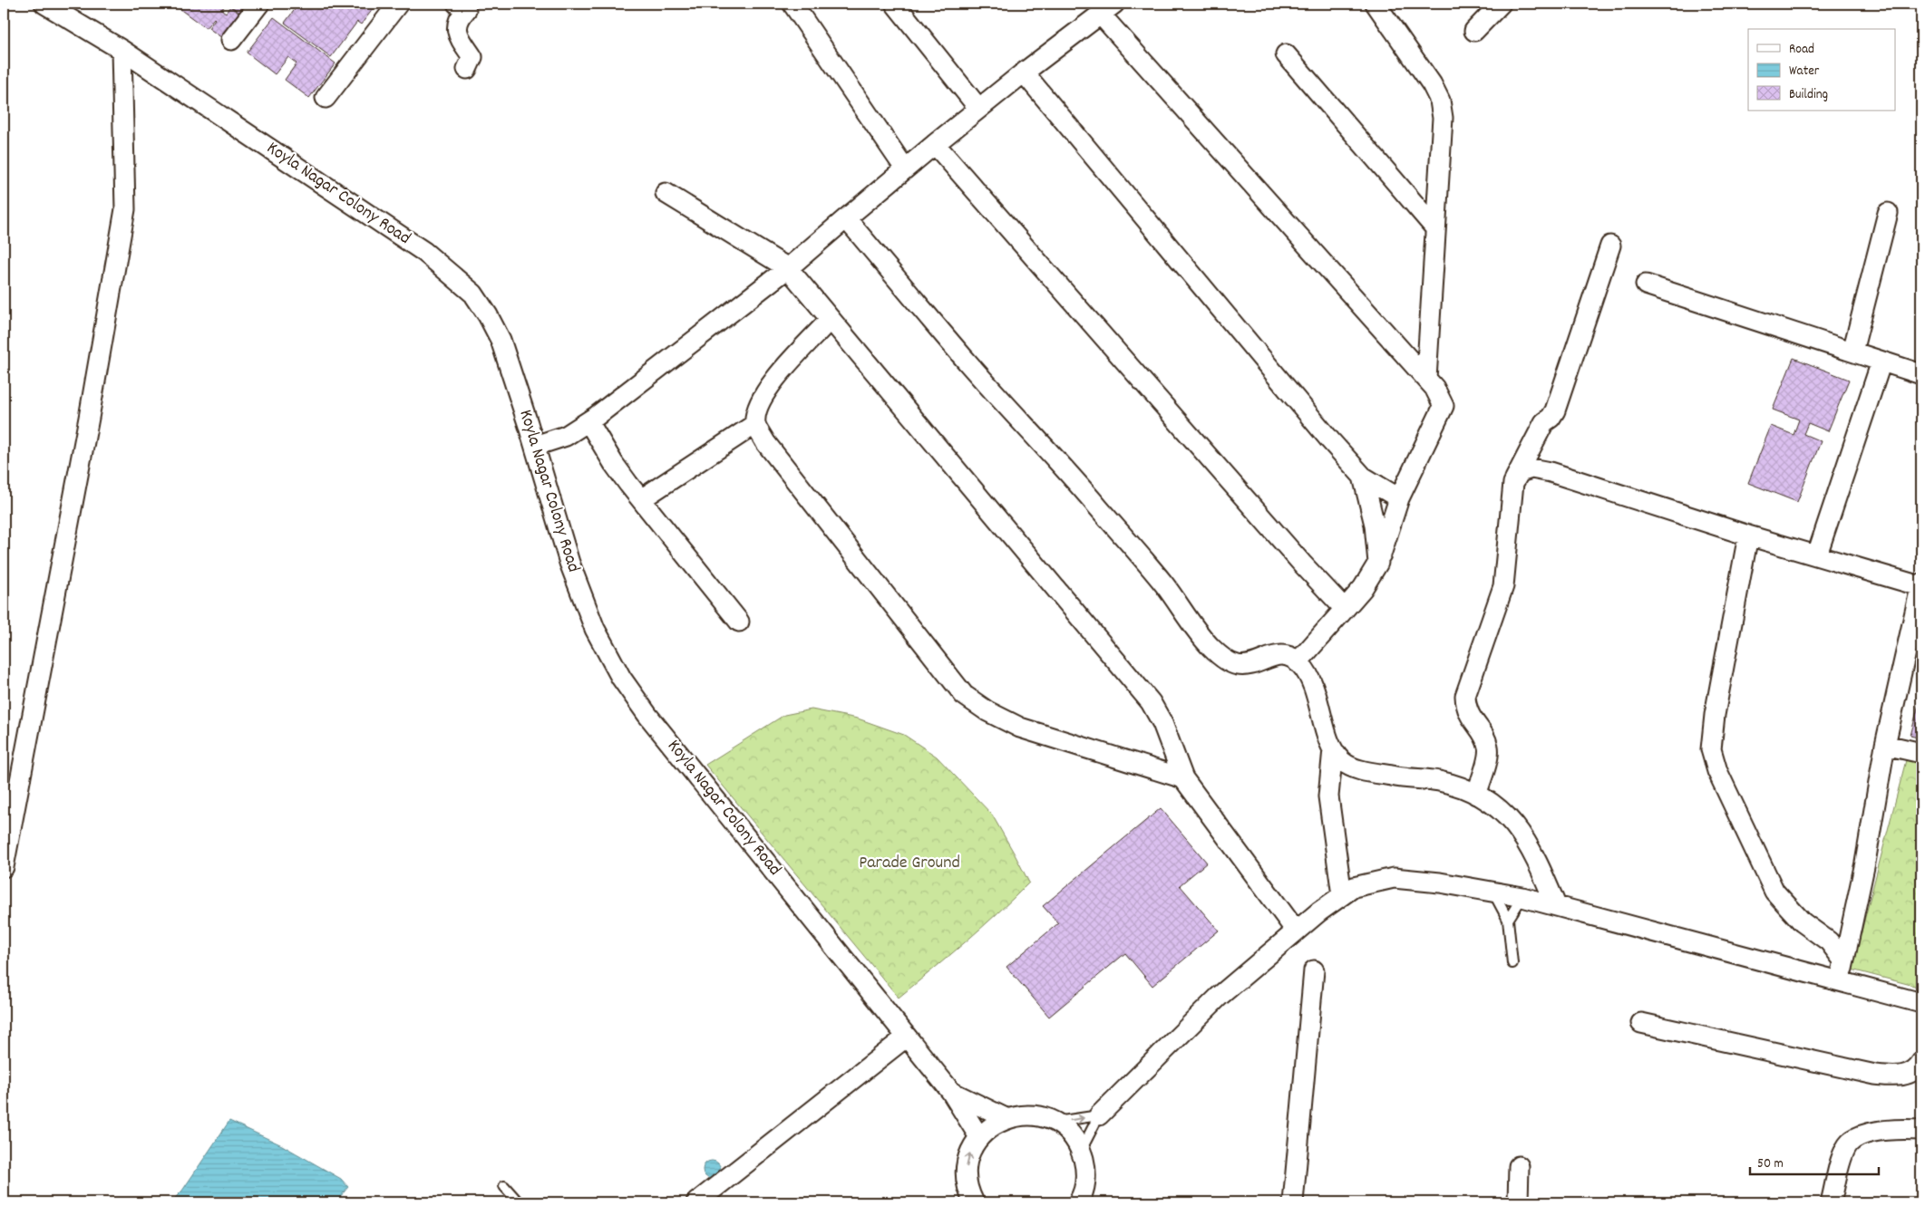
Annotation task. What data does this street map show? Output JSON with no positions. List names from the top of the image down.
{
  "streets": {
    "street": ["Koyla Nagar Colony Road"]
  },
  "parks": ["Parade Ground"],
  "legend": ["Road", "Water", "Building"],
  "scale_bar": "50 m"
}
